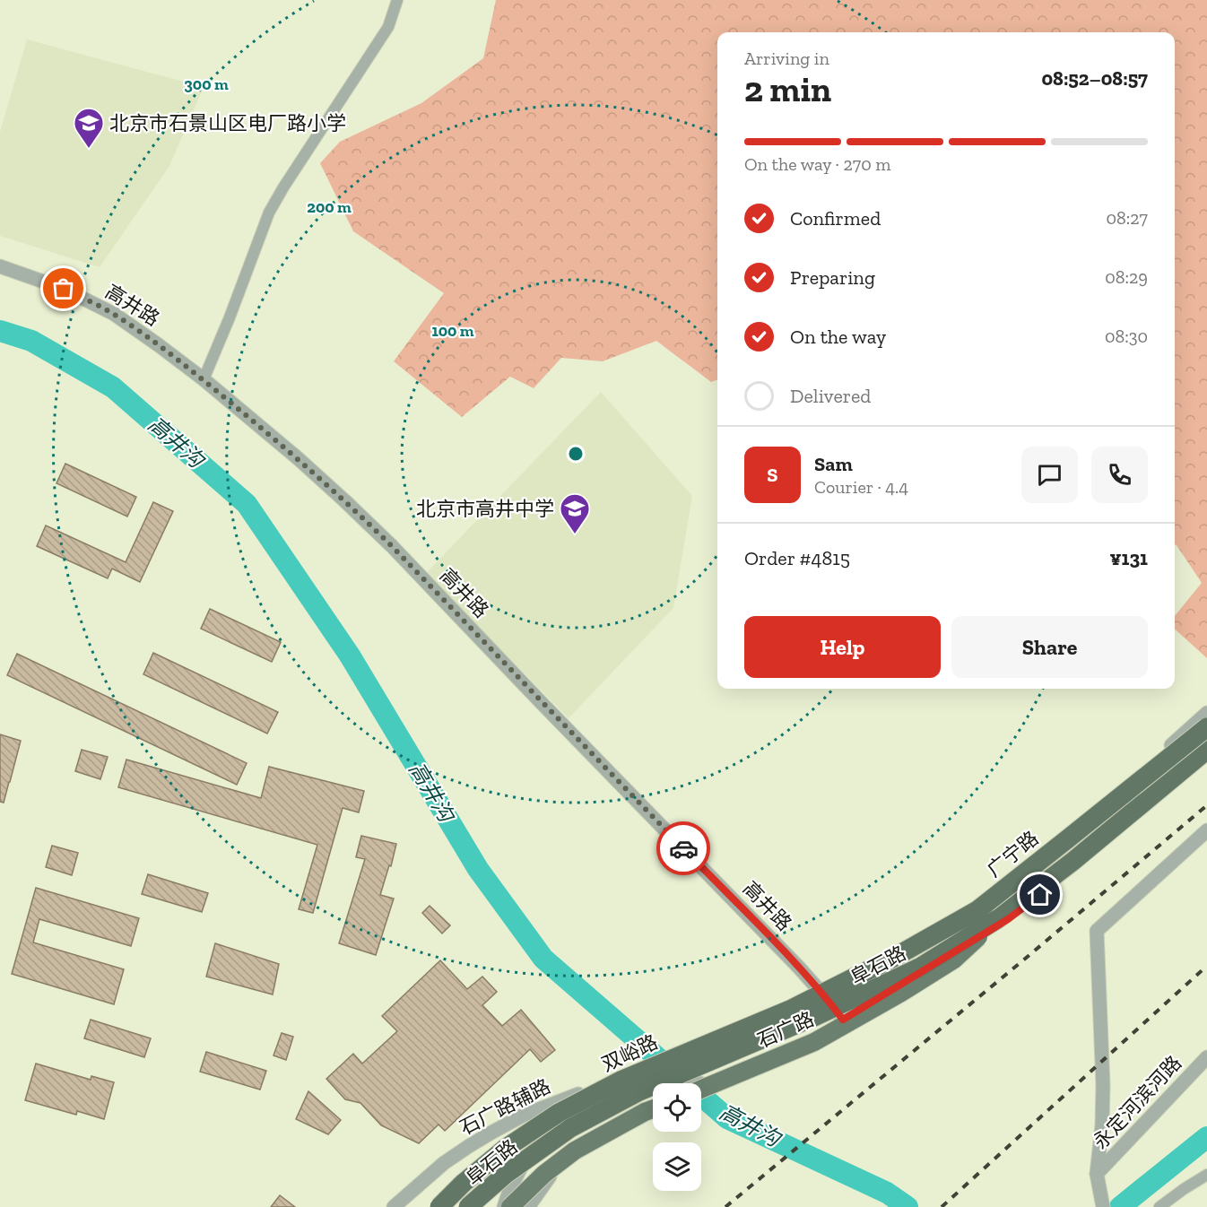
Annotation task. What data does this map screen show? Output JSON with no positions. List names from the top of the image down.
{
  "streets": {
    "highway": ["阜石路"],
    "main road": ["石广路"],
    "street": [
      "高井路",
      "广宁路",
      "双峪路",
      "永定河滨河路",
      "石广路辅路"
    ]
  },
  "crossings": [
    ["高井路", "广宁路"],
    ["高井路", "双峪路"],
    ["广宁路", "双峪路"],
    ["阜石路", "石广路"],
    ["双峪路", "石广路辅路"]
  ],
  "water": ["高井沟"],
  "places": {
    "school or university": ["北京市石景山区电厂路小学", "北京市高井中学"]
  },
  "page": {
    "heading": ["2 min", "Arriving in", "08:52–08:57"],
    "panel": [
      "Sam",
      "Courier · 4.4",
      "Order #4815",
      "¥131"
    ],
    "bar": "On the way · 270 m",
    "list": [
      ["Confirmed", "08:27"],
      ["Preparing", "08:29"],
      ["On the way", "08:30"],
      "Delivered"
    ],
    "round": "S",
    "buttons": ["Help", "Share"]
  },
  "rings": ["300 m", "200 m", "100 m"]
}
